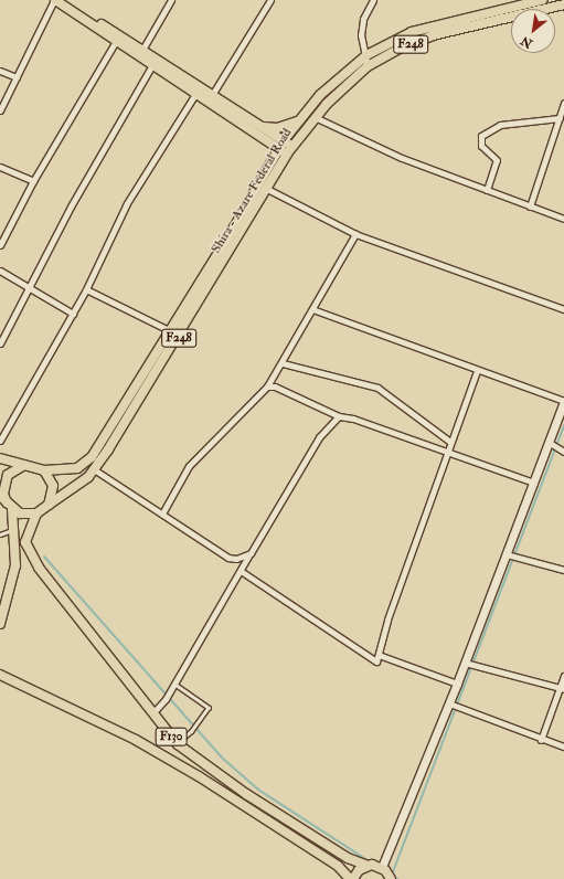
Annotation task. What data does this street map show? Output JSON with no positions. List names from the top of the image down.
{
  "streets": {
    "main road": ["F248", "Shira - Azare Federal Road", "F130"]
  },
  "crossings": [
    ["Shira - Azare Federal Road", "F130"]
  ],
  "north": "bottom left"
}
